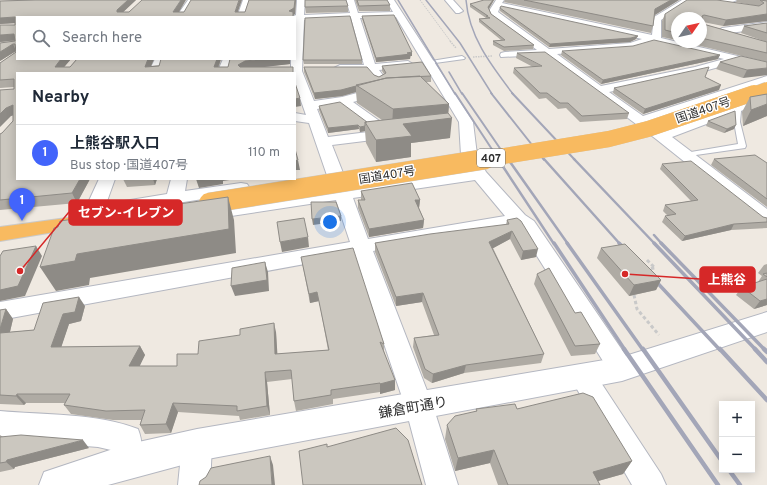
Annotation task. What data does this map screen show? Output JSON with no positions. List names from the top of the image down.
{
  "streets": {
    "highway": ["国道407号", "407"],
    "street": ["鎌倉町通り"]
  },
  "places": ["セブン-イレブン", "上熊谷"],
  "north": "top right",
  "page": {
    "search": "Search here",
    "heading": "Nearby",
    "list": [
      {
        "mark": "1",
        "name": "上熊谷駅入口",
        "note": "Bus stop · 国道407号",
        "value": "110 m"
      }
    ],
    "pins": "1",
    "map_buttons": ["+", "−"]
  }
}
